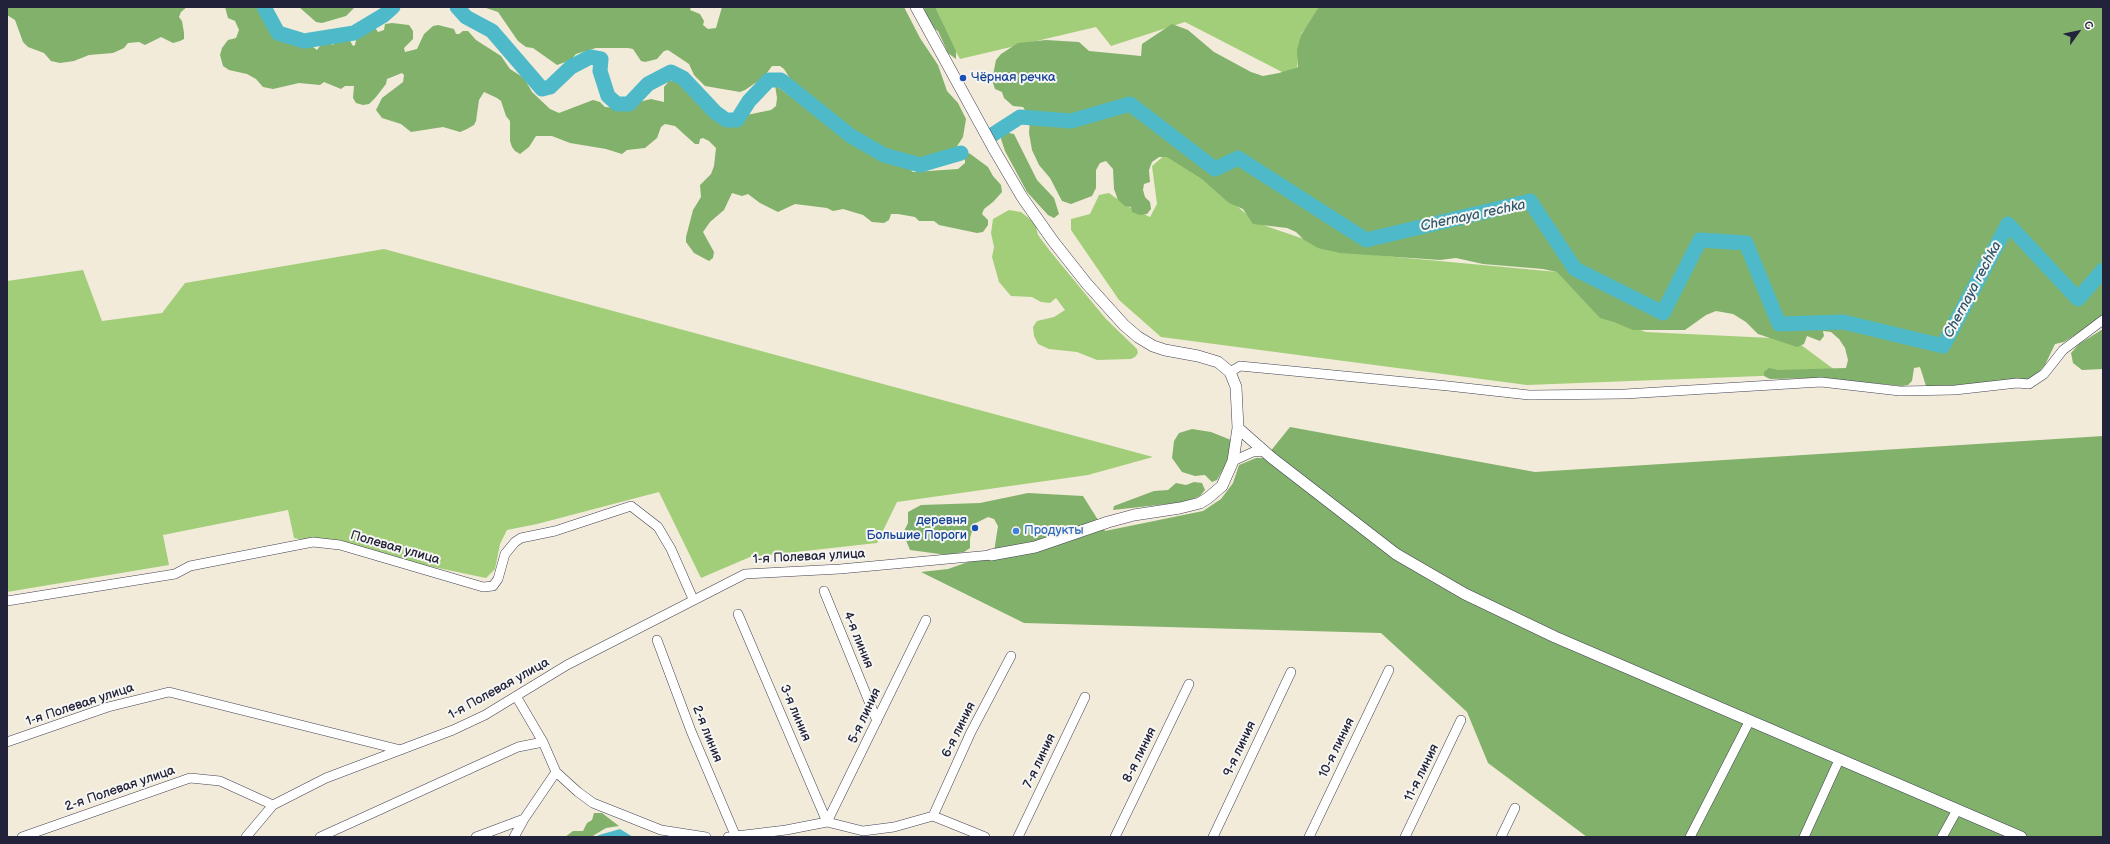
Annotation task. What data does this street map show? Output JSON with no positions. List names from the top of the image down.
{
  "streets": {
    "street": [
      "Полевая улица",
      "1-я Полевая улица",
      "4-я линия",
      "3-я линия",
      "5-я линия",
      "6-я линия",
      "2-я линия",
      "10-я линия",
      "9-я линия",
      "8-я линия",
      "7-я линия",
      "11-я линия",
      "2-я Полевая улица"
    ]
  },
  "crossings": [
    ["Полевая улица", "1-я Полевая улица"],
    ["4-я линия", "5-я линия"],
    ["3-я линия", "5-я линия"]
  ],
  "water": ["Chernaya rechka"],
  "places": ["Чёрная речка", "деревня Большие Пороги", "Продукты"],
  "north": "top right"
}
